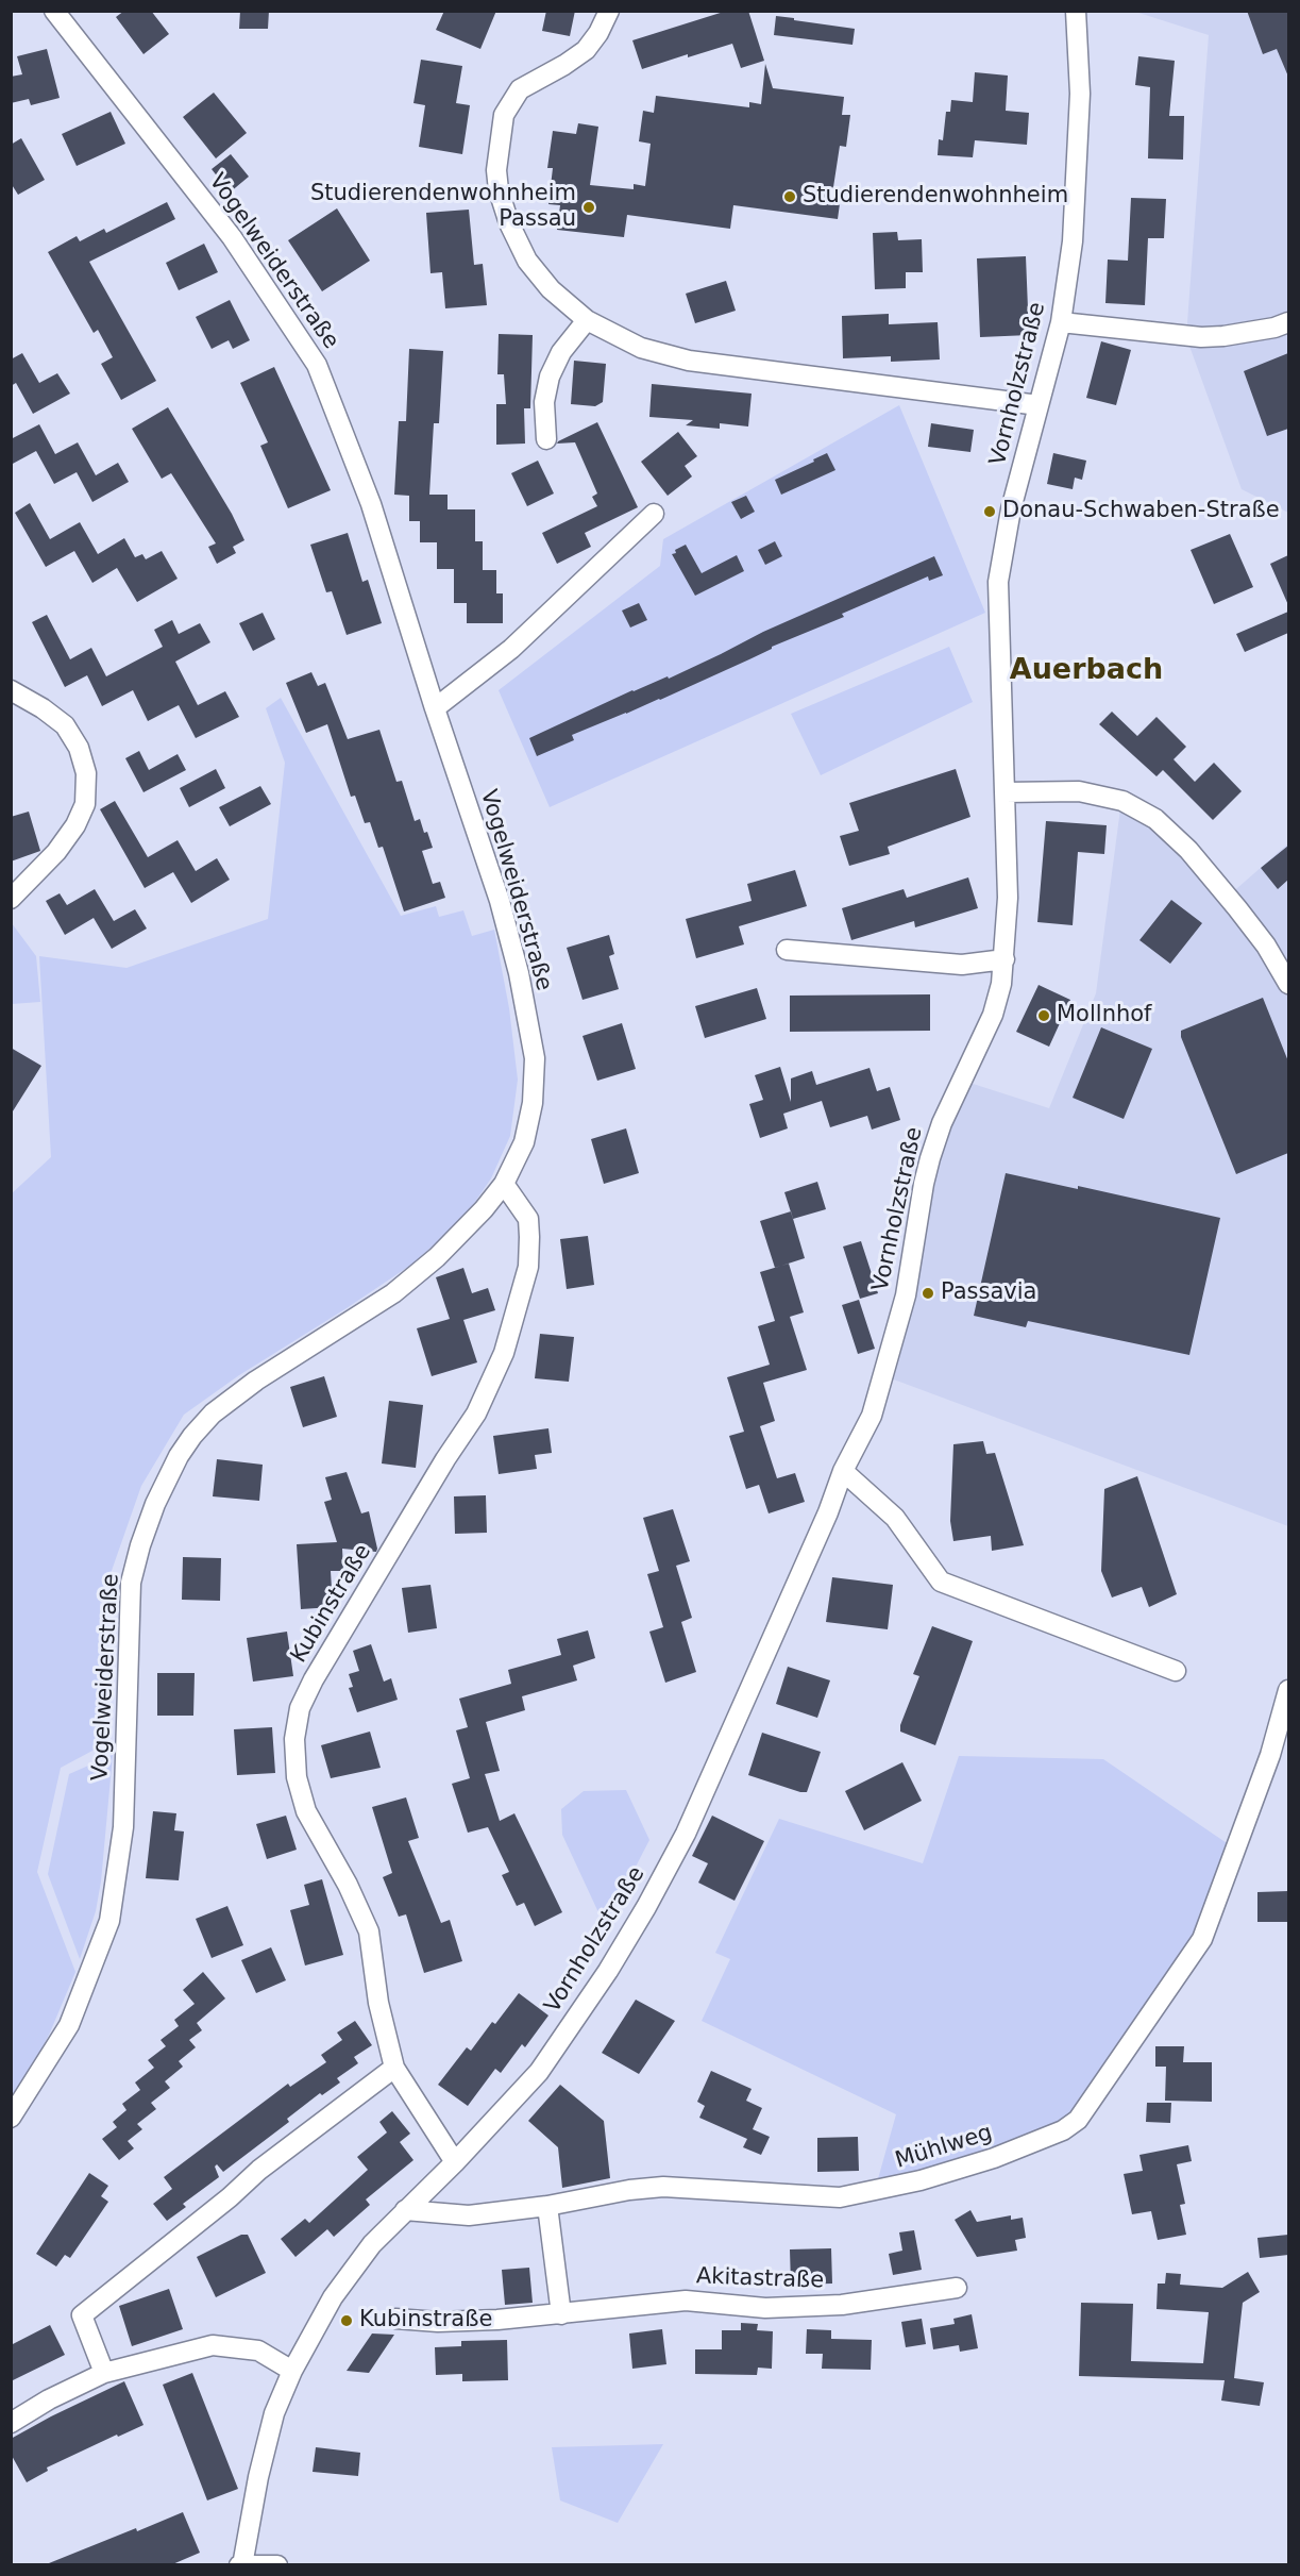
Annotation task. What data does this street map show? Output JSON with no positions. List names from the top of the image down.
{
  "streets": {
    "street": [
      "Vogelweiderstraße",
      "Vornholzstraße",
      "Kubinstraße",
      "Mühlweg",
      "Akitastraße"
    ]
  },
  "crossings": [
    ["Vogelweiderstraße", "Kubinstraße"],
    ["Vornholzstraße", "Kubinstraße"],
    ["Vornholzstraße", "Mühlweg"]
  ],
  "districts": ["Auerbach"],
  "places": [
    "Studierendenwohnheim",
    "Studierendenwohnheim Passau",
    "Donau-Schwaben-Straße",
    "Mollnhof",
    "Passavia",
    "Kubinstraße"
  ]
}
